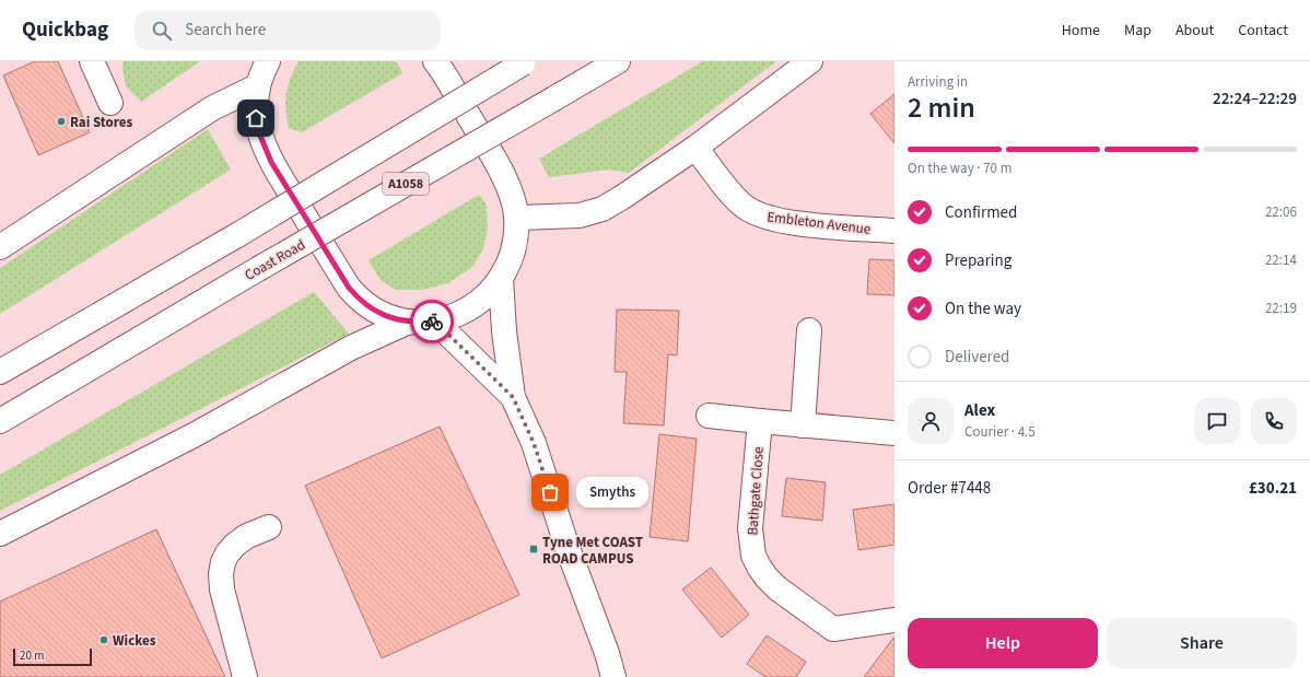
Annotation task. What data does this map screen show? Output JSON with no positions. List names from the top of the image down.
{
  "streets": {
    "main road": [
      "A1058",
      "Embleton Avenue",
      "Coast Road",
      "Bathgate Close"
    ]
  },
  "places": {
    "other": ["Rai Stores", "Smyths", "Wickes"],
    "transit": ["Tyne Met COAST ROAD CAMPUS"]
  },
  "scale_bar": "20 m",
  "page": {
    "header": "Quickbag",
    "search": "Search here",
    "nav": [
      "Home",
      "Map",
      "About",
      "Contact"
    ],
    "heading": ["2 min", "Arriving in", "22:24–22:29"],
    "panel": [
      "Alex",
      "Courier · 4.5",
      "Order #7448",
      "£30.21"
    ],
    "bar": "On the way · 70 m",
    "list": [
      ["Confirmed", "22:06"],
      ["Preparing", "22:14"],
      ["On the way", "22:19"],
      "Delivered"
    ],
    "bubble": "Smyths",
    "buttons": ["Help", "Share"],
    "scale": "20 m"
  }
}
